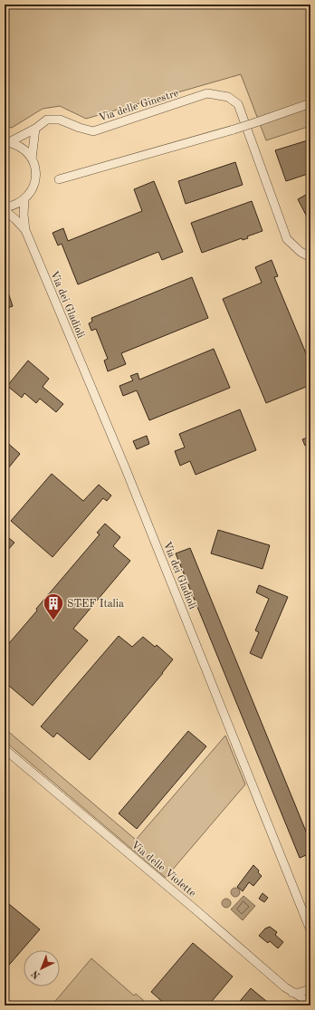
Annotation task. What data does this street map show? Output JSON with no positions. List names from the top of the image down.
{
  "streets": {
    "street": ["Via delle Ginestre", "Via dei Gladioli", "Via delle Violette"]
  },
  "places": {
    "building": ["STEF Italia"]
  },
  "north": "bottom left"
}
